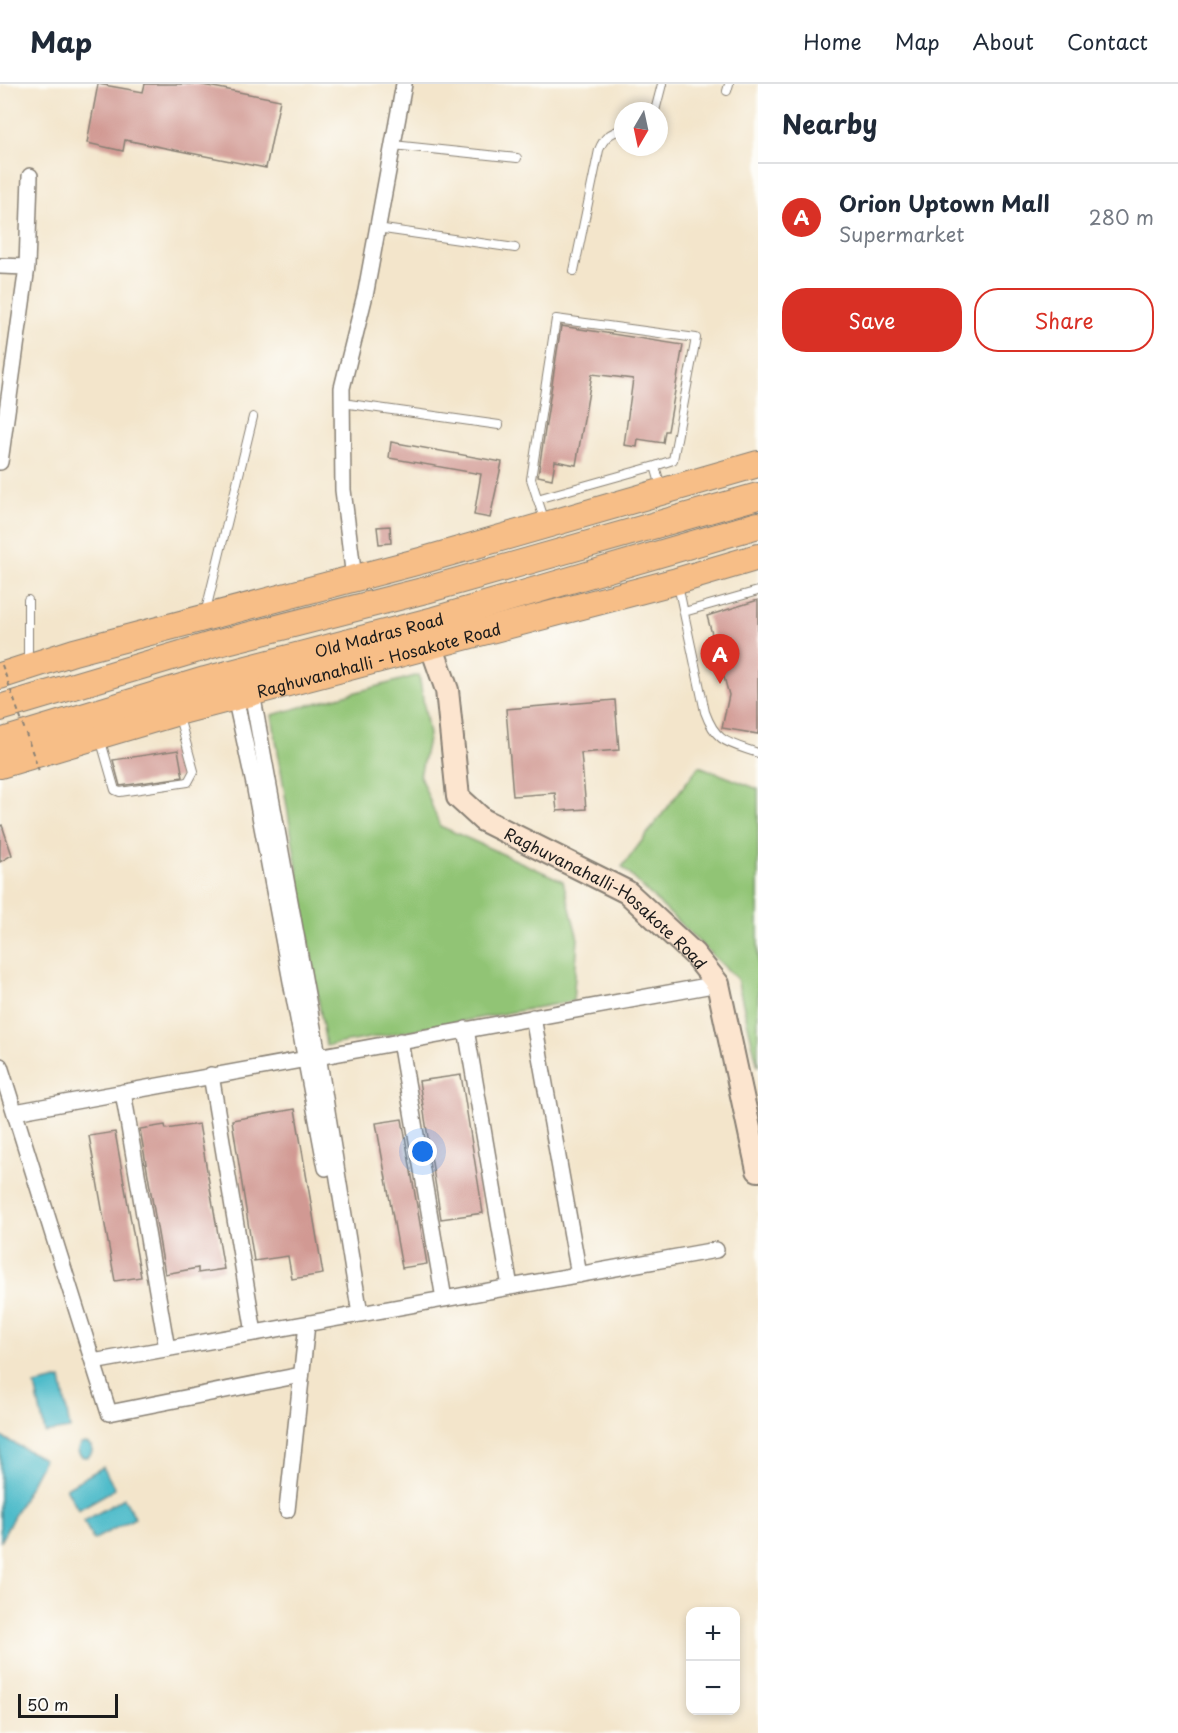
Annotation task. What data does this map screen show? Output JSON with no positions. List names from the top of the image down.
{
  "streets": {
    "main road": ["Old Madras Road", "Raghuvanahalli - Hosakote Road", "Raghuvanahalli-Hosakote Road"]
  },
  "crossings": [
    ["Old Madras Road", "Raghuvanahalli - Hosakote Road"],
    ["Raghuvanahalli - Hosakote Road", "Raghuvanahalli-Hosakote Road"]
  ],
  "scale_bar": "50 m",
  "north": "bottom",
  "page": {
    "header": "Map",
    "nav": [
      "Home",
      "Map",
      "About",
      "Contact"
    ],
    "heading": "Nearby",
    "list": [
      {
        "mark": "A",
        "name": "Orion Uptown Mall",
        "note": "Supermarket",
        "value": "280 m"
      }
    ],
    "buttons": ["Save", "Share"],
    "pins": "A",
    "map_buttons": ["+", "−"],
    "scale": "50 m"
  }
}
